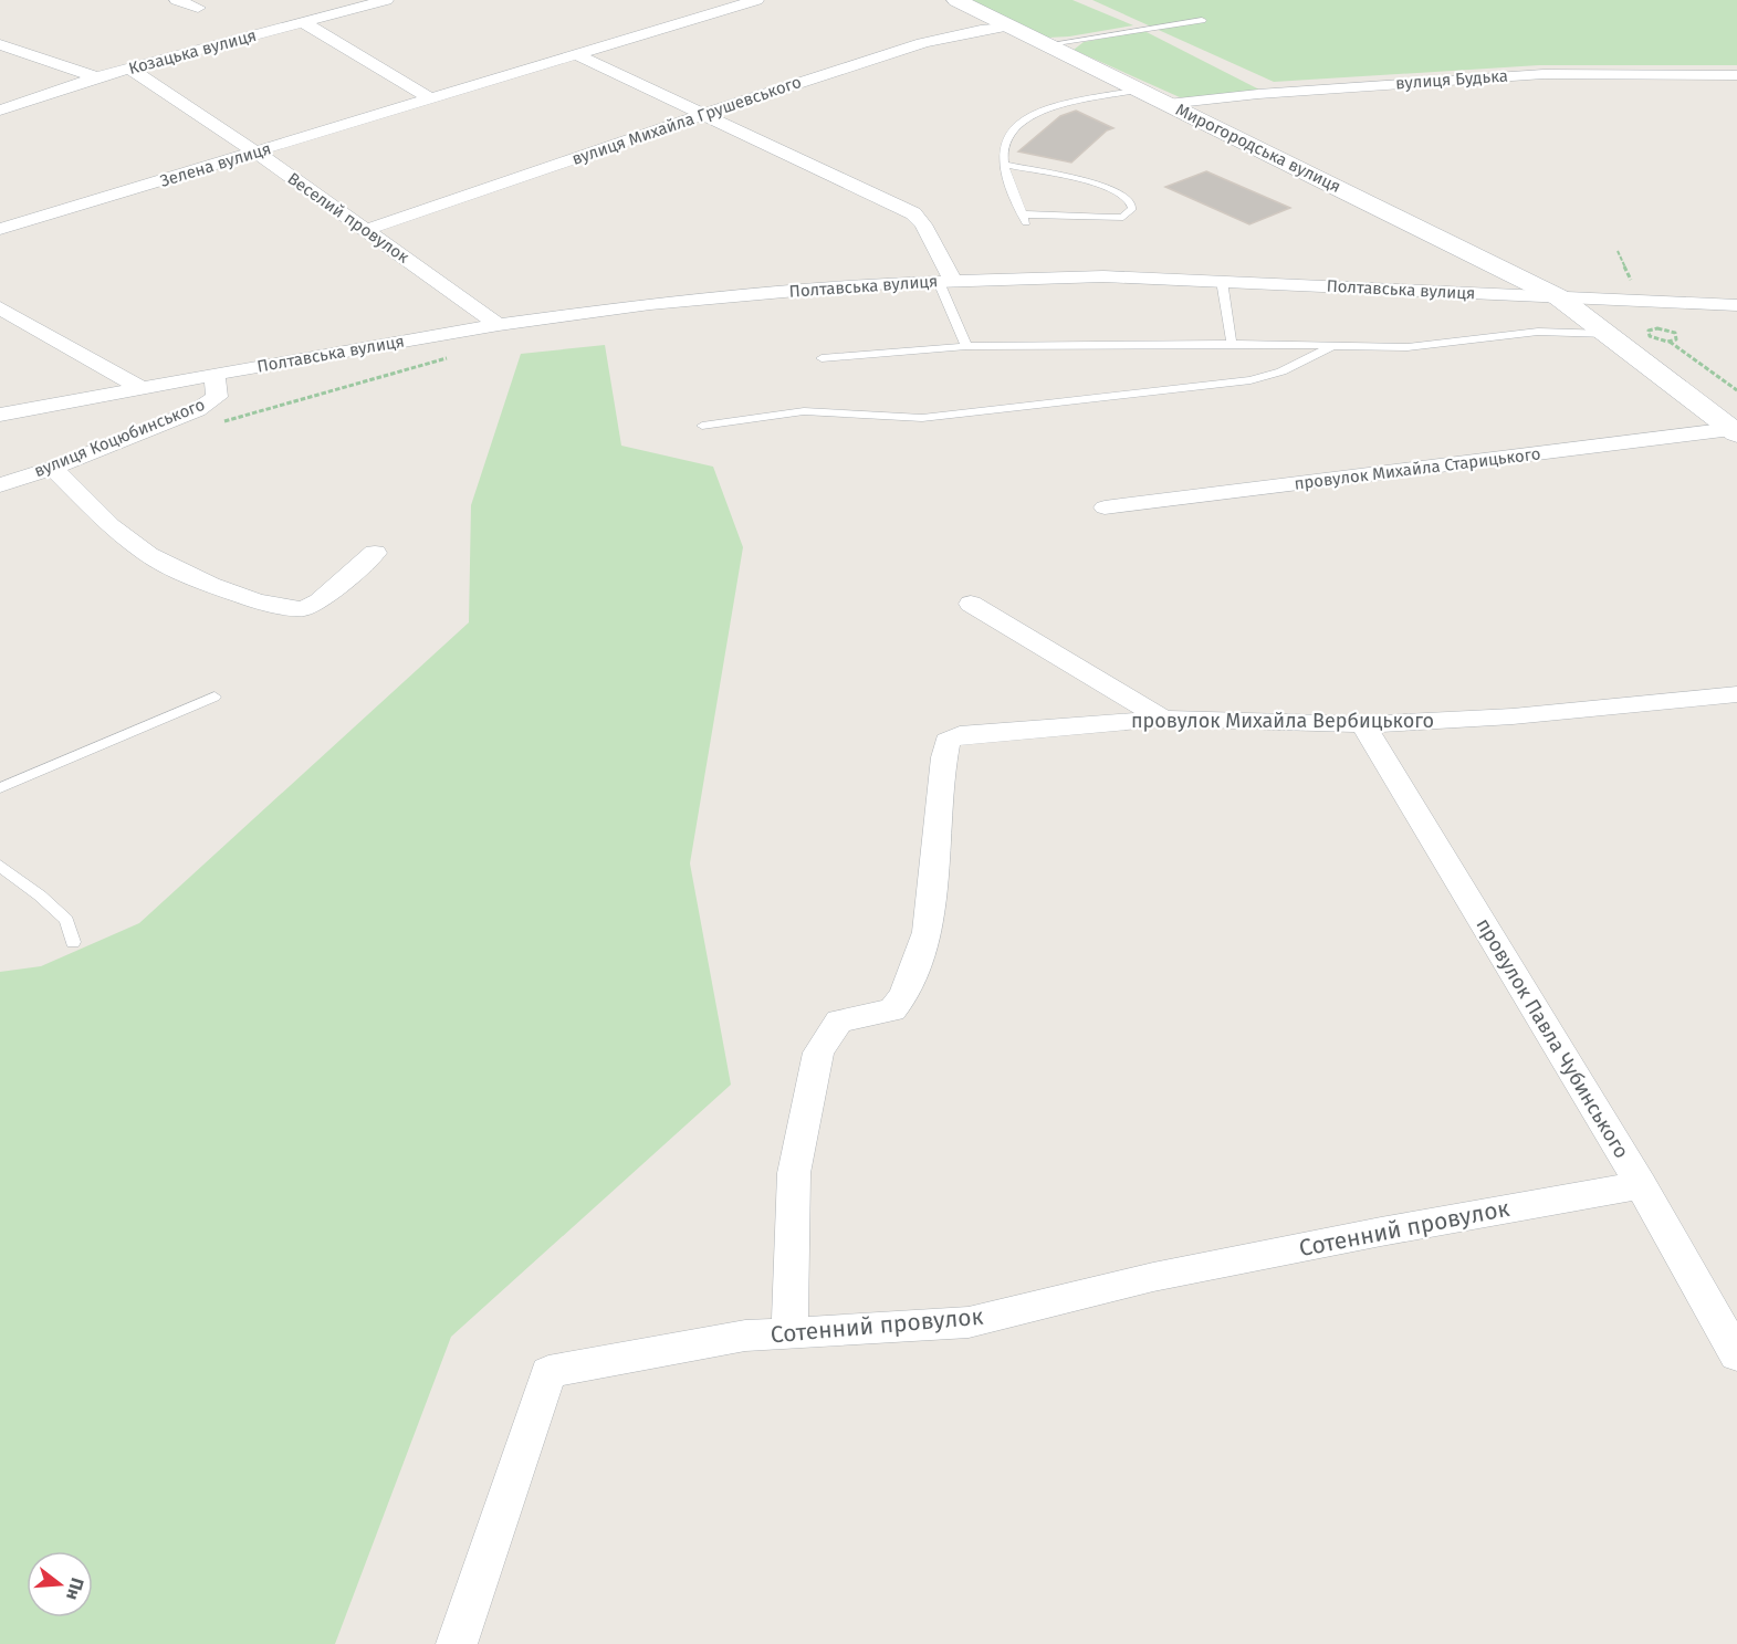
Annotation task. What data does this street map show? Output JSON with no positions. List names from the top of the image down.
{
  "streets": {
    "street": [
      "Козацька вулиця",
      "вулиця Будька",
      "вулиця Михайла Грушевського",
      "Мирогородська вулиця",
      "Зелена вулиця",
      "Веселий провулок",
      "Полтавська вулиця",
      "вулиця Коцюбинського",
      "провулок Михайла Старицького",
      "провулок Михайла Вербицького",
      "провулок Павла Чубинського",
      "Сотенний провулок"
    ]
  },
  "crossings": [
    ["Козацька вулиця", "Веселий провулок"],
    ["вулиця Будька", "Мирогородська вулиця"],
    ["вулиця Михайла Грушевського", "Мирогородська вулиця"],
    ["вулиця Михайла Грушевського", "Веселий провулок"],
    ["Мирогородська вулиця", "Полтавська вулиця"],
    ["Мирогородська вулиця", "провулок Михайла Старицького"],
    ["Зелена вулиця", "Веселий провулок"],
    ["Веселий провулок", "Полтавська вулиця"],
    ["Полтавська вулиця", "вулиця Коцюбинського"],
    ["провулок Михайла Вербицького", "провулок Павла Чубинського"],
    ["провулок Михайла Вербицького", "Сотенний провулок"],
    ["провулок Павла Чубинського", "Сотенний провулок"]
  ],
  "north": "right"
}
